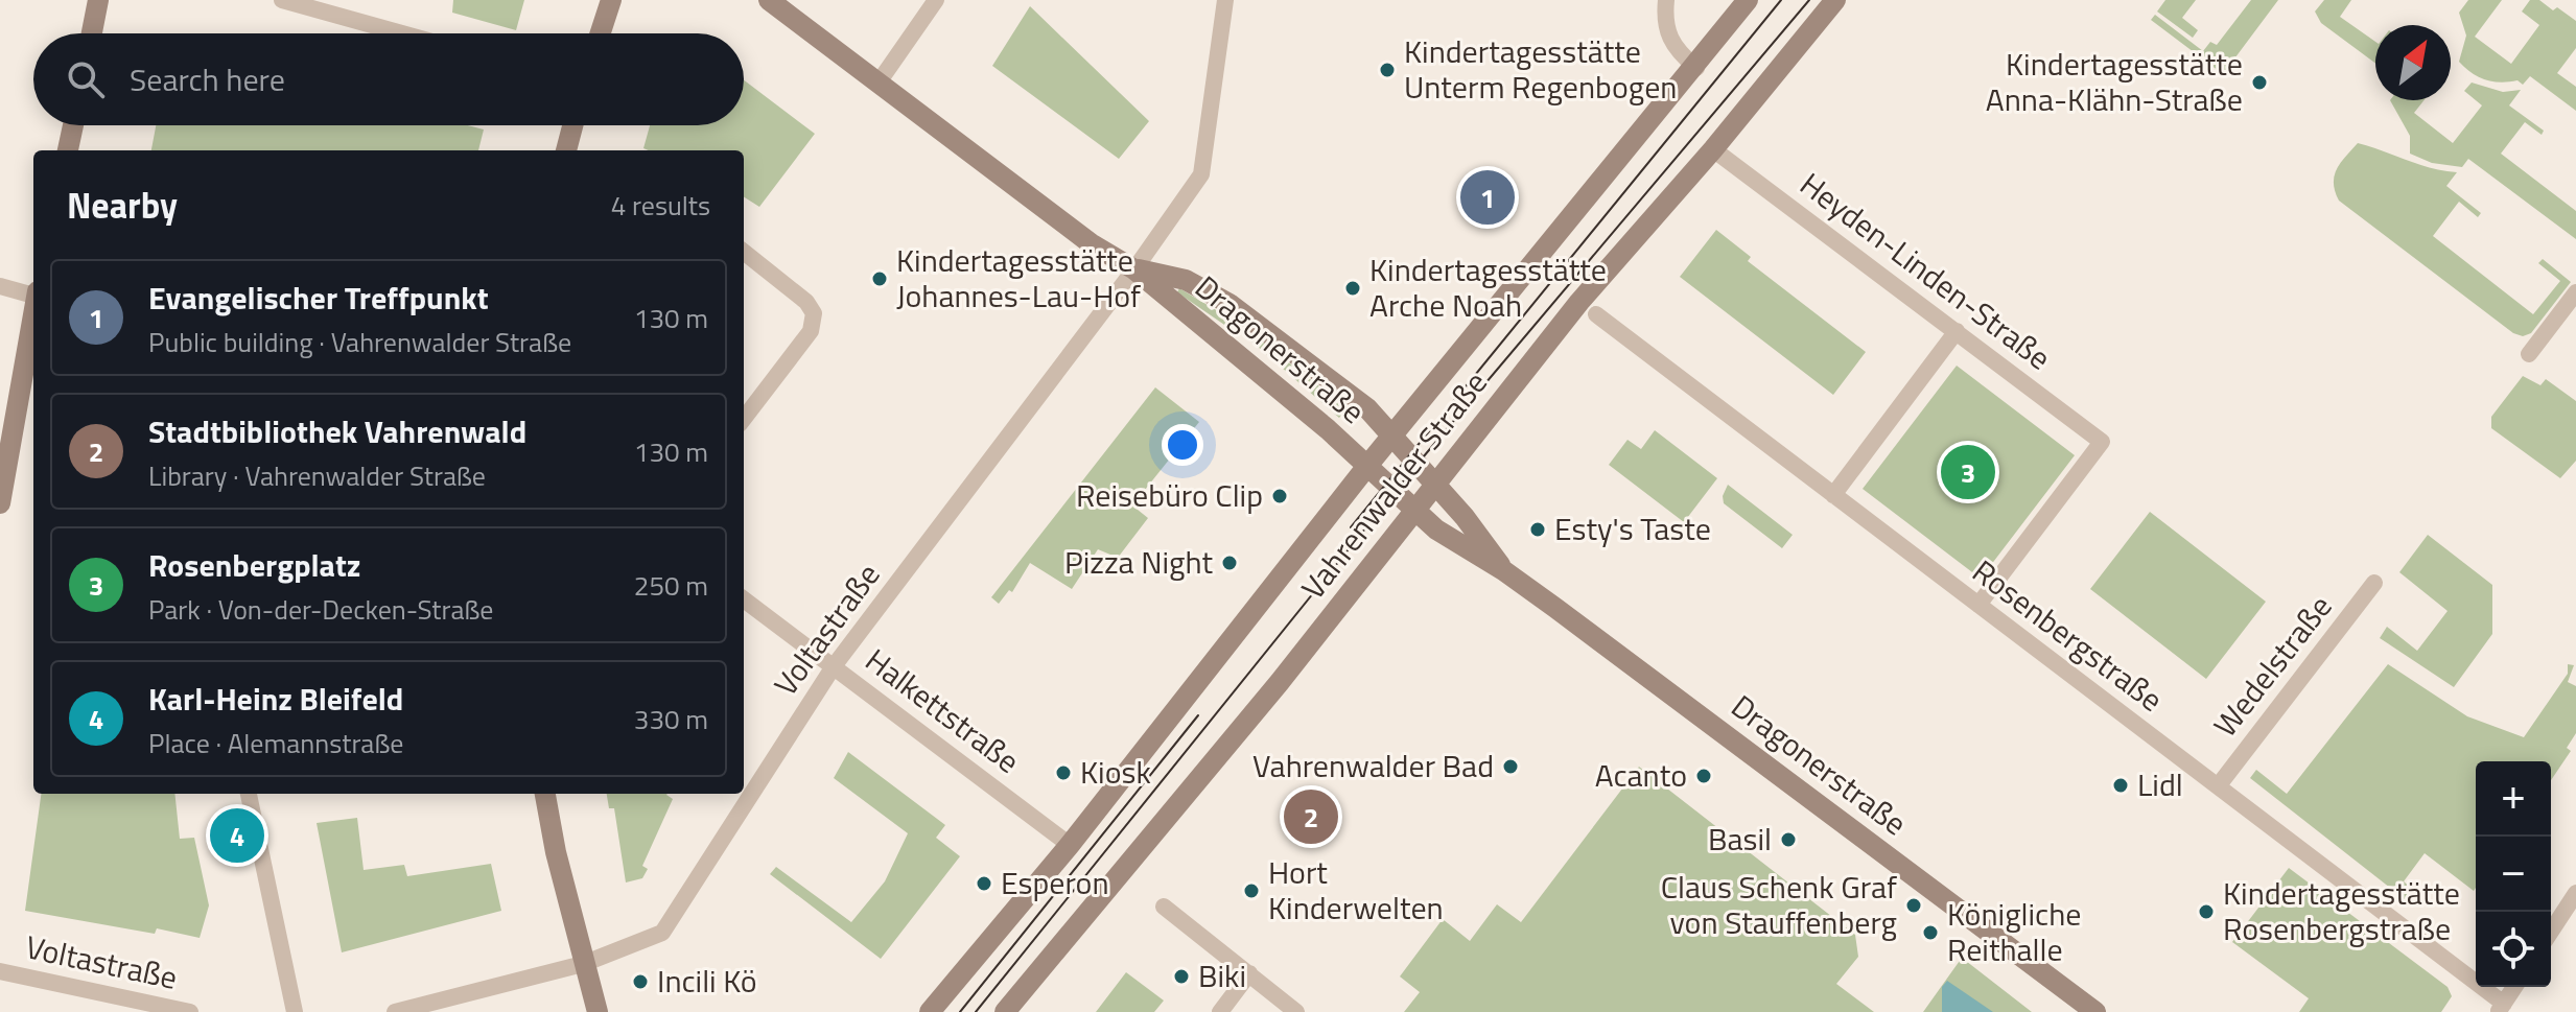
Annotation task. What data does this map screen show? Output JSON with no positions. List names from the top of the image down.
{
  "streets": {
    "street": [
      "Heyden-Linden-Straße",
      "Dragonerstraße",
      "Vahrenwalder Straße",
      "Voltastraße",
      "Rosenbergstraße",
      "Wedelstraße",
      "Halkettstraße"
    ]
  },
  "crossings": [
    ["Heyden-Linden-Straße", "Vahrenwalder Straße"],
    ["Heyden-Linden-Straße", "Rosenbergstraße"],
    ["Dragonerstraße", "Vahrenwalder Straße"],
    ["Dragonerstraße", "Voltastraße"],
    ["Vahrenwalder Straße", "Halkettstraße"],
    ["Voltastraße", "Halkettstraße"],
    ["Rosenbergstraße", "Wedelstraße"]
  ],
  "places": [
    "Kindertagesstätte Unterm Regenbogen",
    "Kindertagesstätte Anna-Klähn-Straße",
    "Kindertagesstätte Johannes-Lau-Hof",
    "Kindertagesstätte Arche Noah",
    "Reisebüro Clip",
    "Esty's Taste",
    "Pizza Night",
    "Vahrenwalder Bad",
    "Kiosk",
    "Acanto",
    "Lidl",
    "Basil",
    "Esperon",
    "Hort Kinderwelten",
    "Claus Schenk Graf von Stauffenberg",
    "Kindertagesstätte Rosenbergstraße",
    "Königliche Reithalle",
    "Biki",
    "Incili Kö"
  ],
  "north": "top right",
  "page": {
    "search": "Search here",
    "heading": ["Nearby", "4 results"],
    "pins": [
      "1",
      "3",
      "2",
      "4"
    ],
    "list": [
      {
        "mark": "1",
        "name": "Evangelischer Treffpunkt",
        "note": "Public building · Vahrenwalder Straße",
        "value": "130 m"
      },
      {
        "mark": "2",
        "name": "Stadtbibliothek Vahrenwald",
        "note": "Library · Vahrenwalder Straße",
        "value": "130 m"
      },
      {
        "mark": "3",
        "name": "Rosenbergplatz",
        "note": "Park · Von-der-Decken-Straße",
        "value": "250 m"
      },
      {
        "mark": "4",
        "name": "Karl-Heinz Bleifeld",
        "note": "Place · Alemannstraße",
        "value": "330 m"
      }
    ],
    "map_buttons": ["+", "−"]
  }
}
